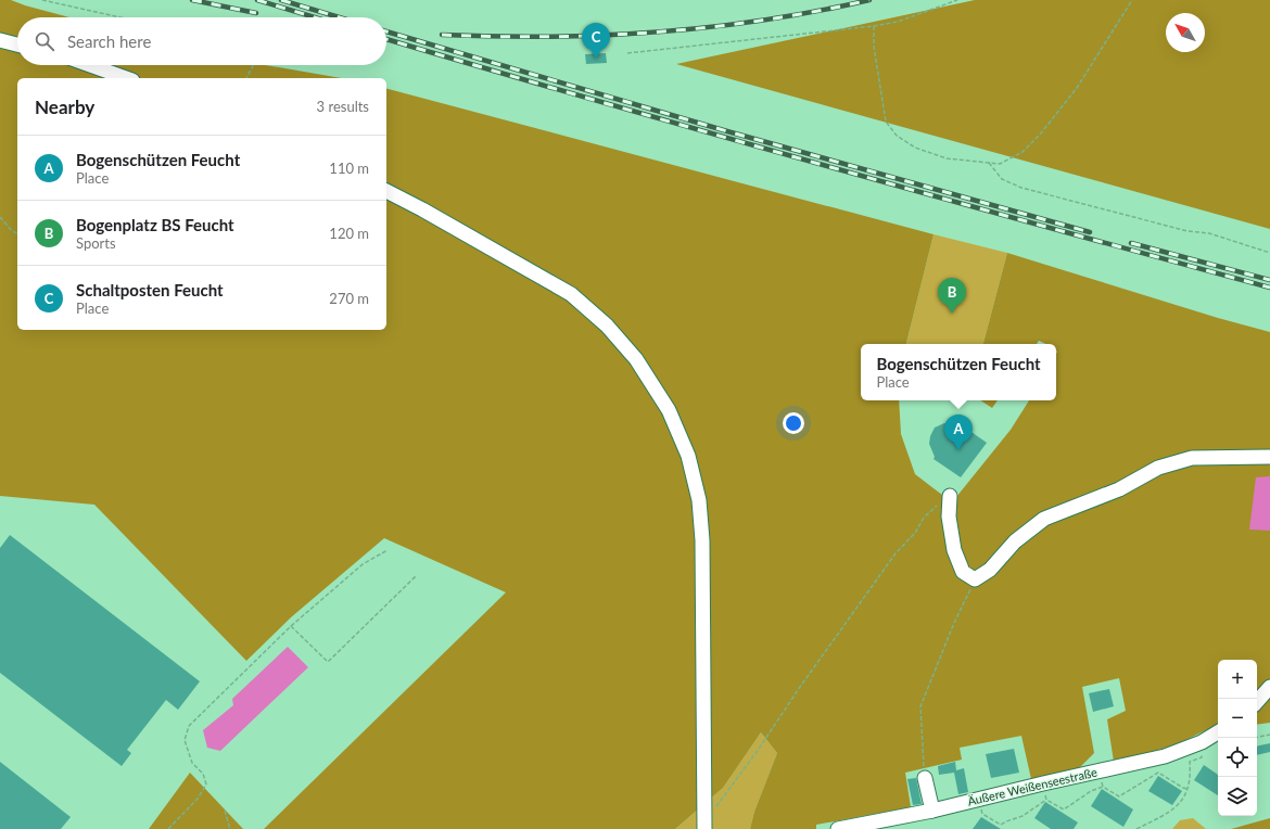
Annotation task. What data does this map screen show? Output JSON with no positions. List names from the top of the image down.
{
  "streets": {
    "street": ["Äußere Weißenseestraße"]
  },
  "north": "top left",
  "page": {
    "search": "Search here",
    "pins": ["C", "B", "A"],
    "heading": ["Nearby", "3 results"],
    "list": [
      {
        "mark": "A",
        "name": "Bogenschützen Feucht",
        "note": "Place",
        "value": "110 m"
      },
      {
        "mark": "B",
        "name": "Bogenplatz BS Feucht",
        "note": "Sports",
        "value": "120 m"
      },
      {
        "mark": "C",
        "name": "Schaltposten Feucht",
        "note": "Place",
        "value": "270 m"
      }
    ],
    "popup": ["Bogenschützen Feucht", "Place"],
    "map_buttons": ["+", "−"]
  }
}
